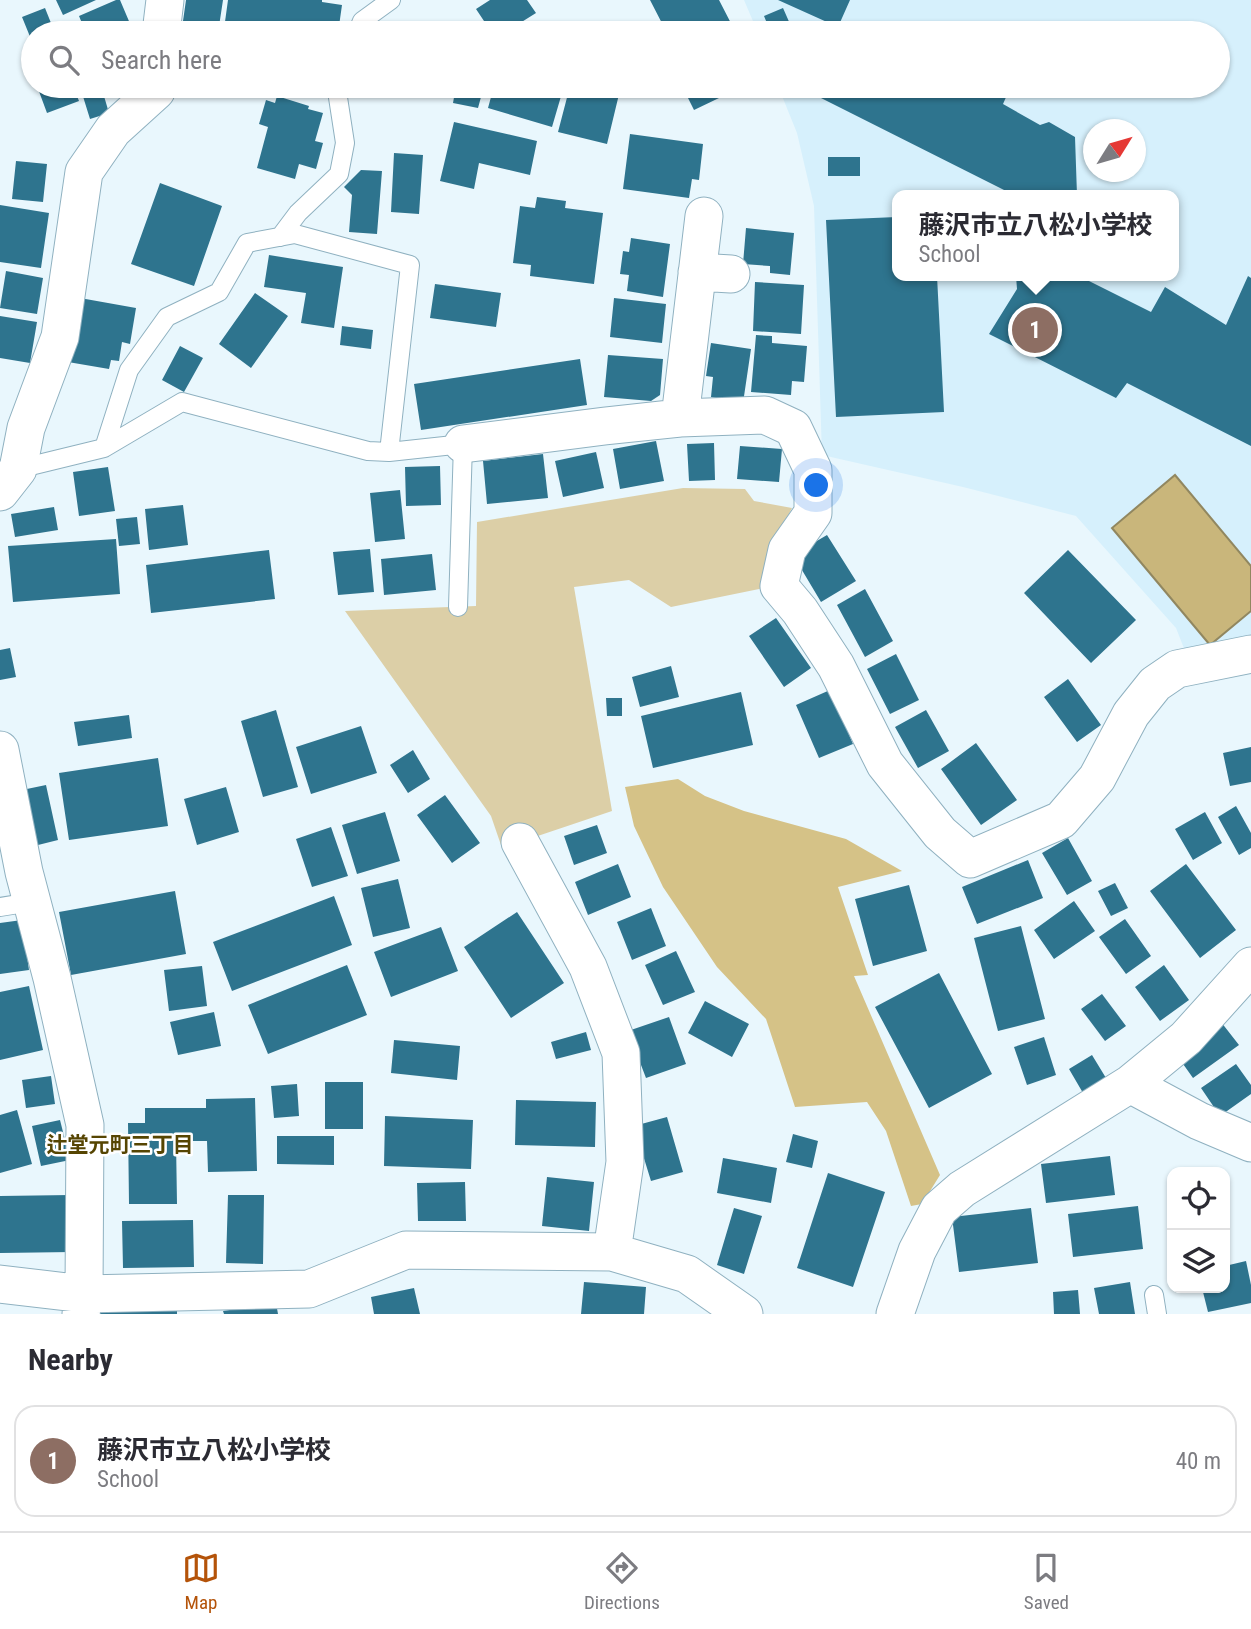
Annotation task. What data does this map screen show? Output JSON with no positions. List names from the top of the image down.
{
  "districts": ["辻堂元町三丁目"],
  "north": "top right",
  "page": {
    "search": "Search here",
    "popup": ["藤沢市立八松小学校", "School"],
    "pins": "1",
    "heading": "Nearby",
    "list": [
      {
        "mark": "1",
        "name": "藤沢市立八松小学校",
        "note": "School",
        "value": "40 m"
      }
    ],
    "nav": ["Map", "Directions", "Saved"]
  }
}
